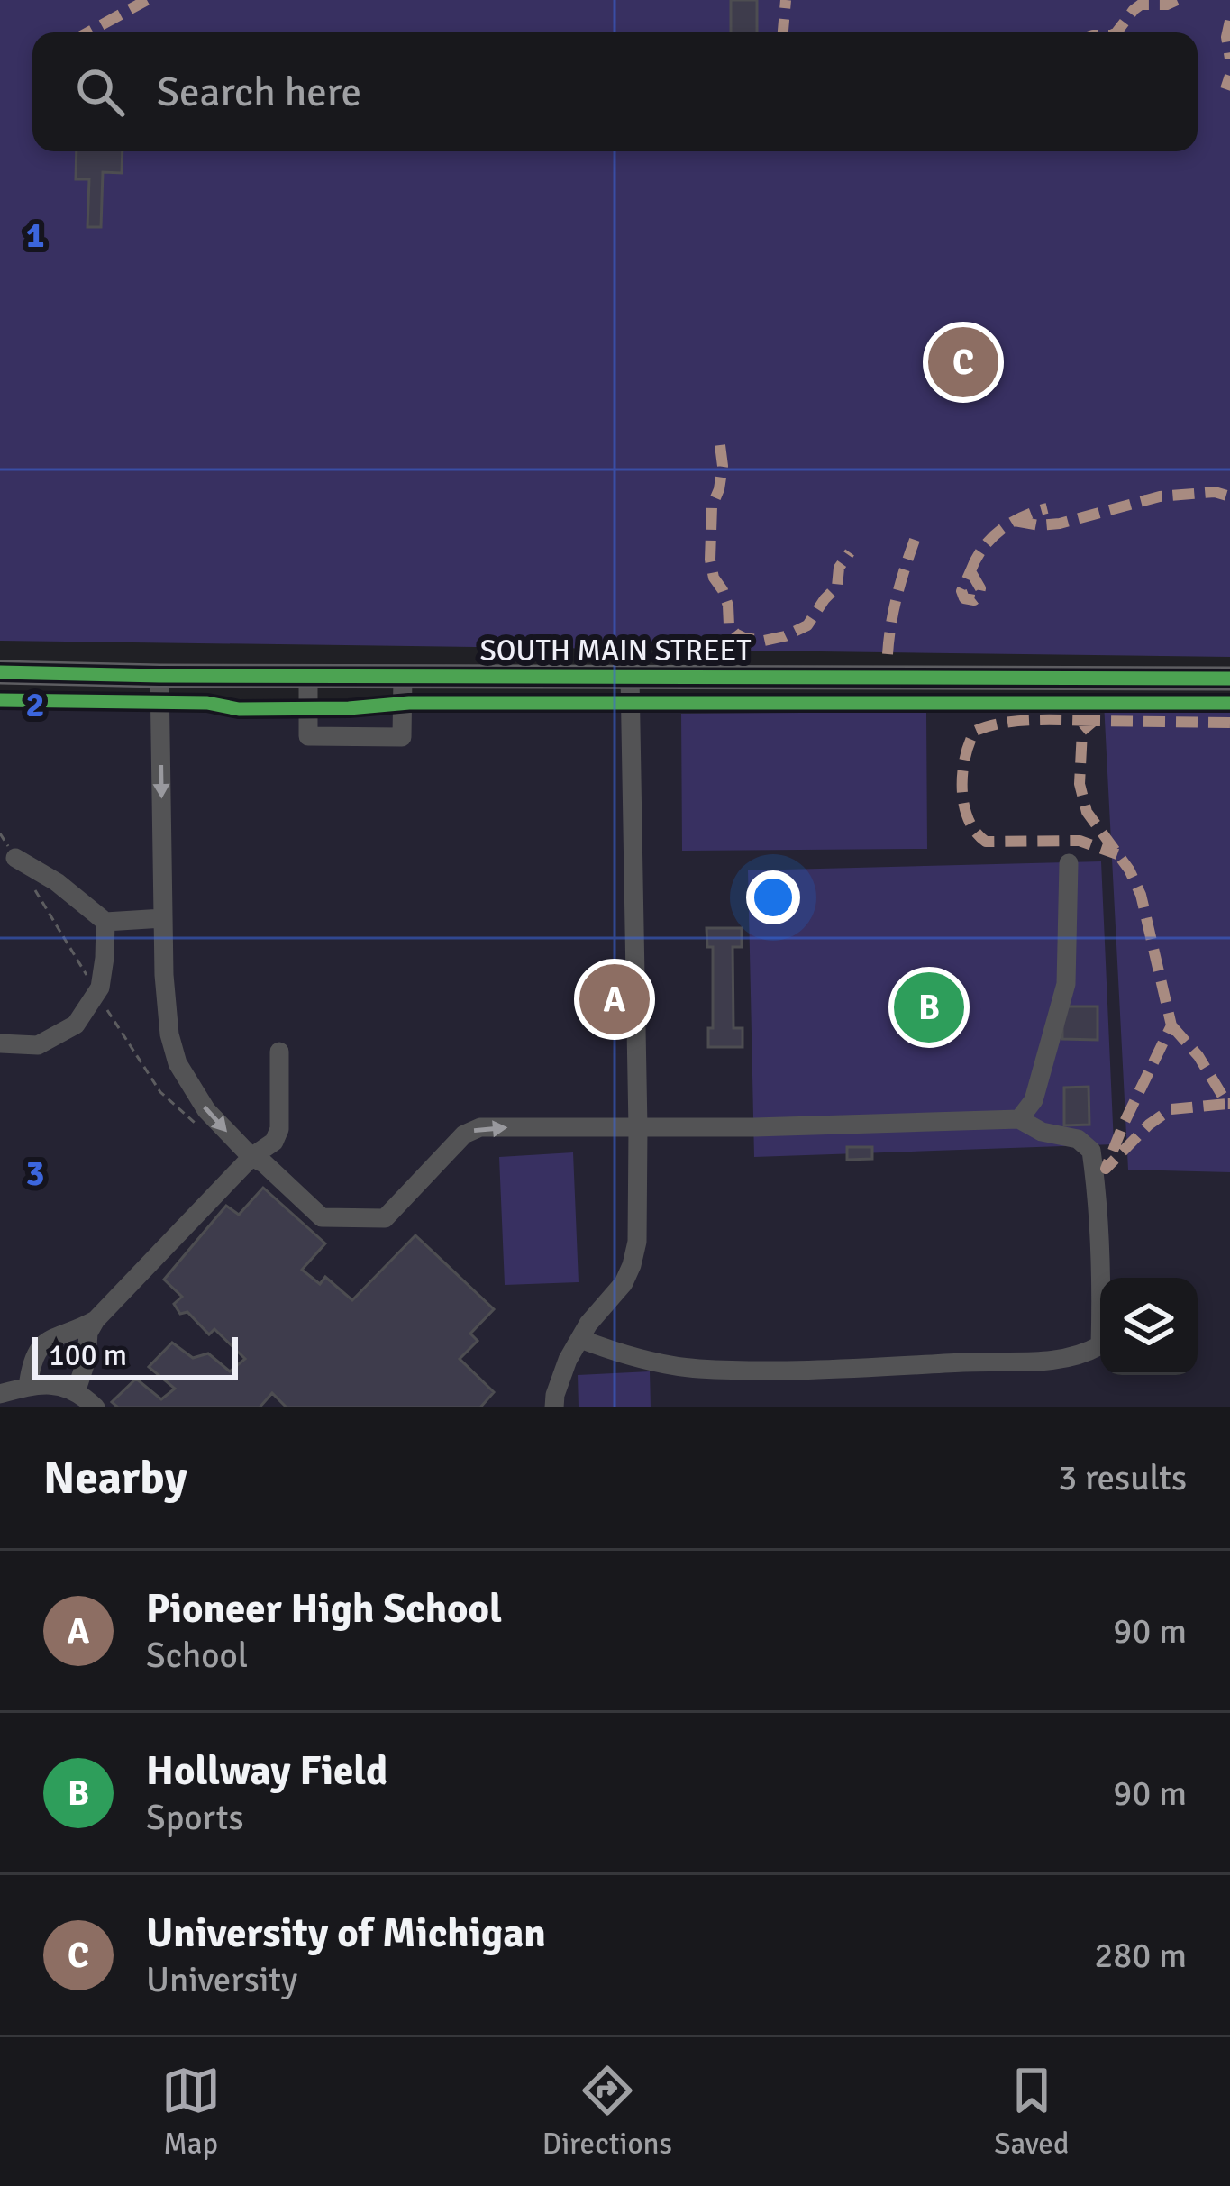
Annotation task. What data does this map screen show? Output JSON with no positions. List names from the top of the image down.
{
  "streets": {
    "main road": ["SOUTH MAIN STREET"]
  },
  "scale_bar": "100 m",
  "page": {
    "search": "Search here",
    "pins": ["C", "A", "B"],
    "scale": "100 m",
    "heading": ["Nearby", "3 results"],
    "list": [
      {
        "mark": "A",
        "name": "Pioneer High School",
        "note": "School",
        "value": "90 m"
      },
      {
        "mark": "B",
        "name": "Hollway Field",
        "note": "Sports",
        "value": "90 m"
      },
      {
        "mark": "C",
        "name": "University of Michigan",
        "note": "University",
        "value": "280 m"
      }
    ],
    "nav": ["Map", "Directions", "Saved"]
  },
  "grid": {
    "rows": ["1", "2", "3"]
  }
}
